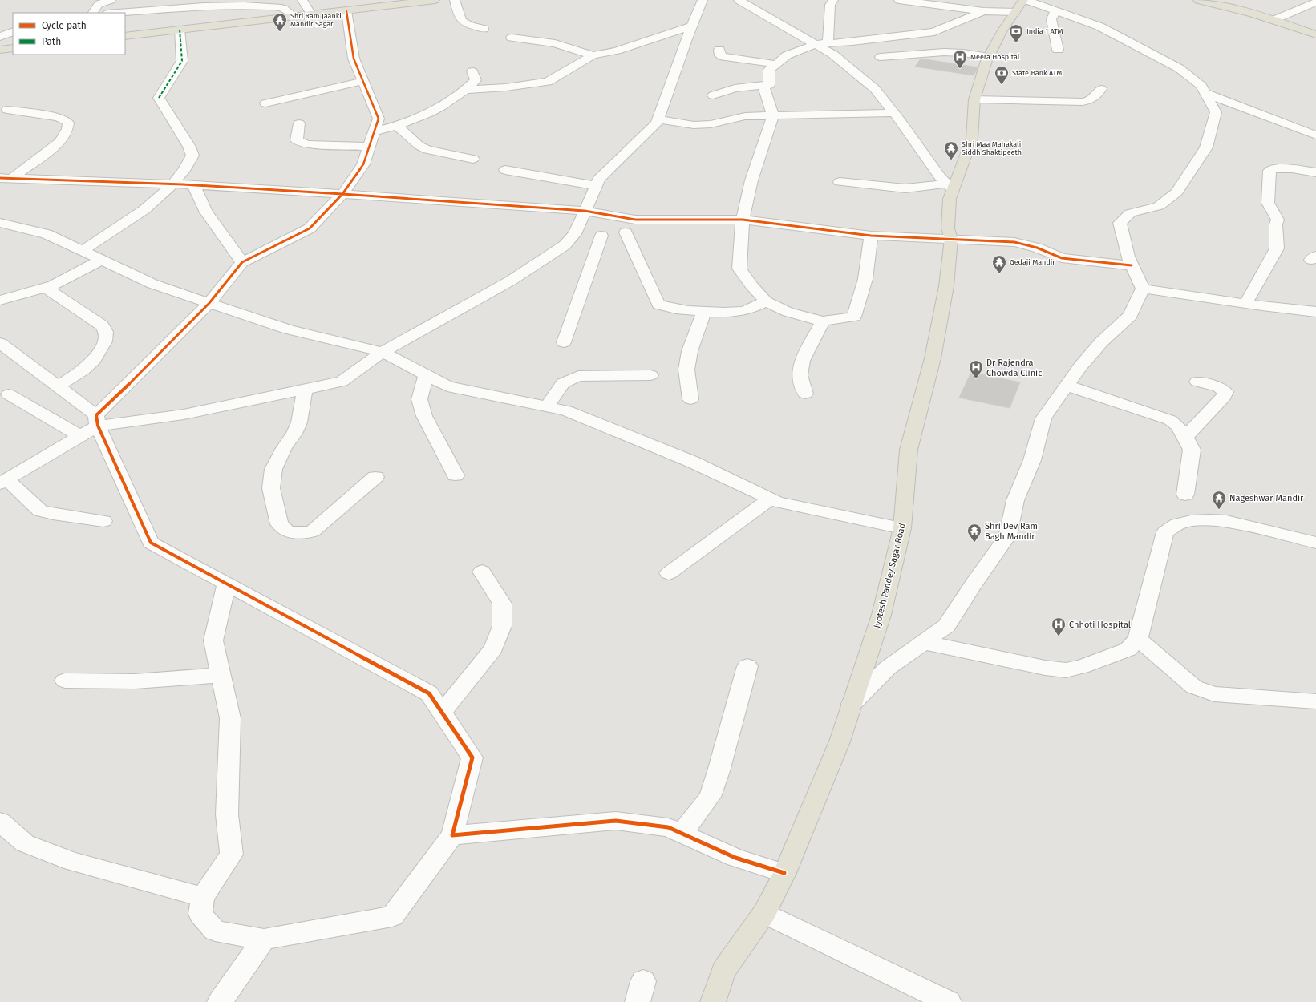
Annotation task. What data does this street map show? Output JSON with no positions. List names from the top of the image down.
{
  "streets": {
    "main road": ["Jyotesh Pandey Sagar Road"]
  },
  "places": {
    "temple": [
      "Shri Ram Jaanki Mandir Sagar",
      "Shri Maa Mahakali Siddh Shaktipeeth",
      "Gedaji Mandir",
      "Nageshwar Mandir",
      "Shri Dev Ram Bagh Mandir"
    ],
    "bank": ["India 1 ATM", "State Bank ATM"],
    "hospital": ["Meera Hospital", "Dr Rajendra Chowda Clinic", "Chhoti Hospital"]
  },
  "legend": ["Cycle path", "Path"]
}
